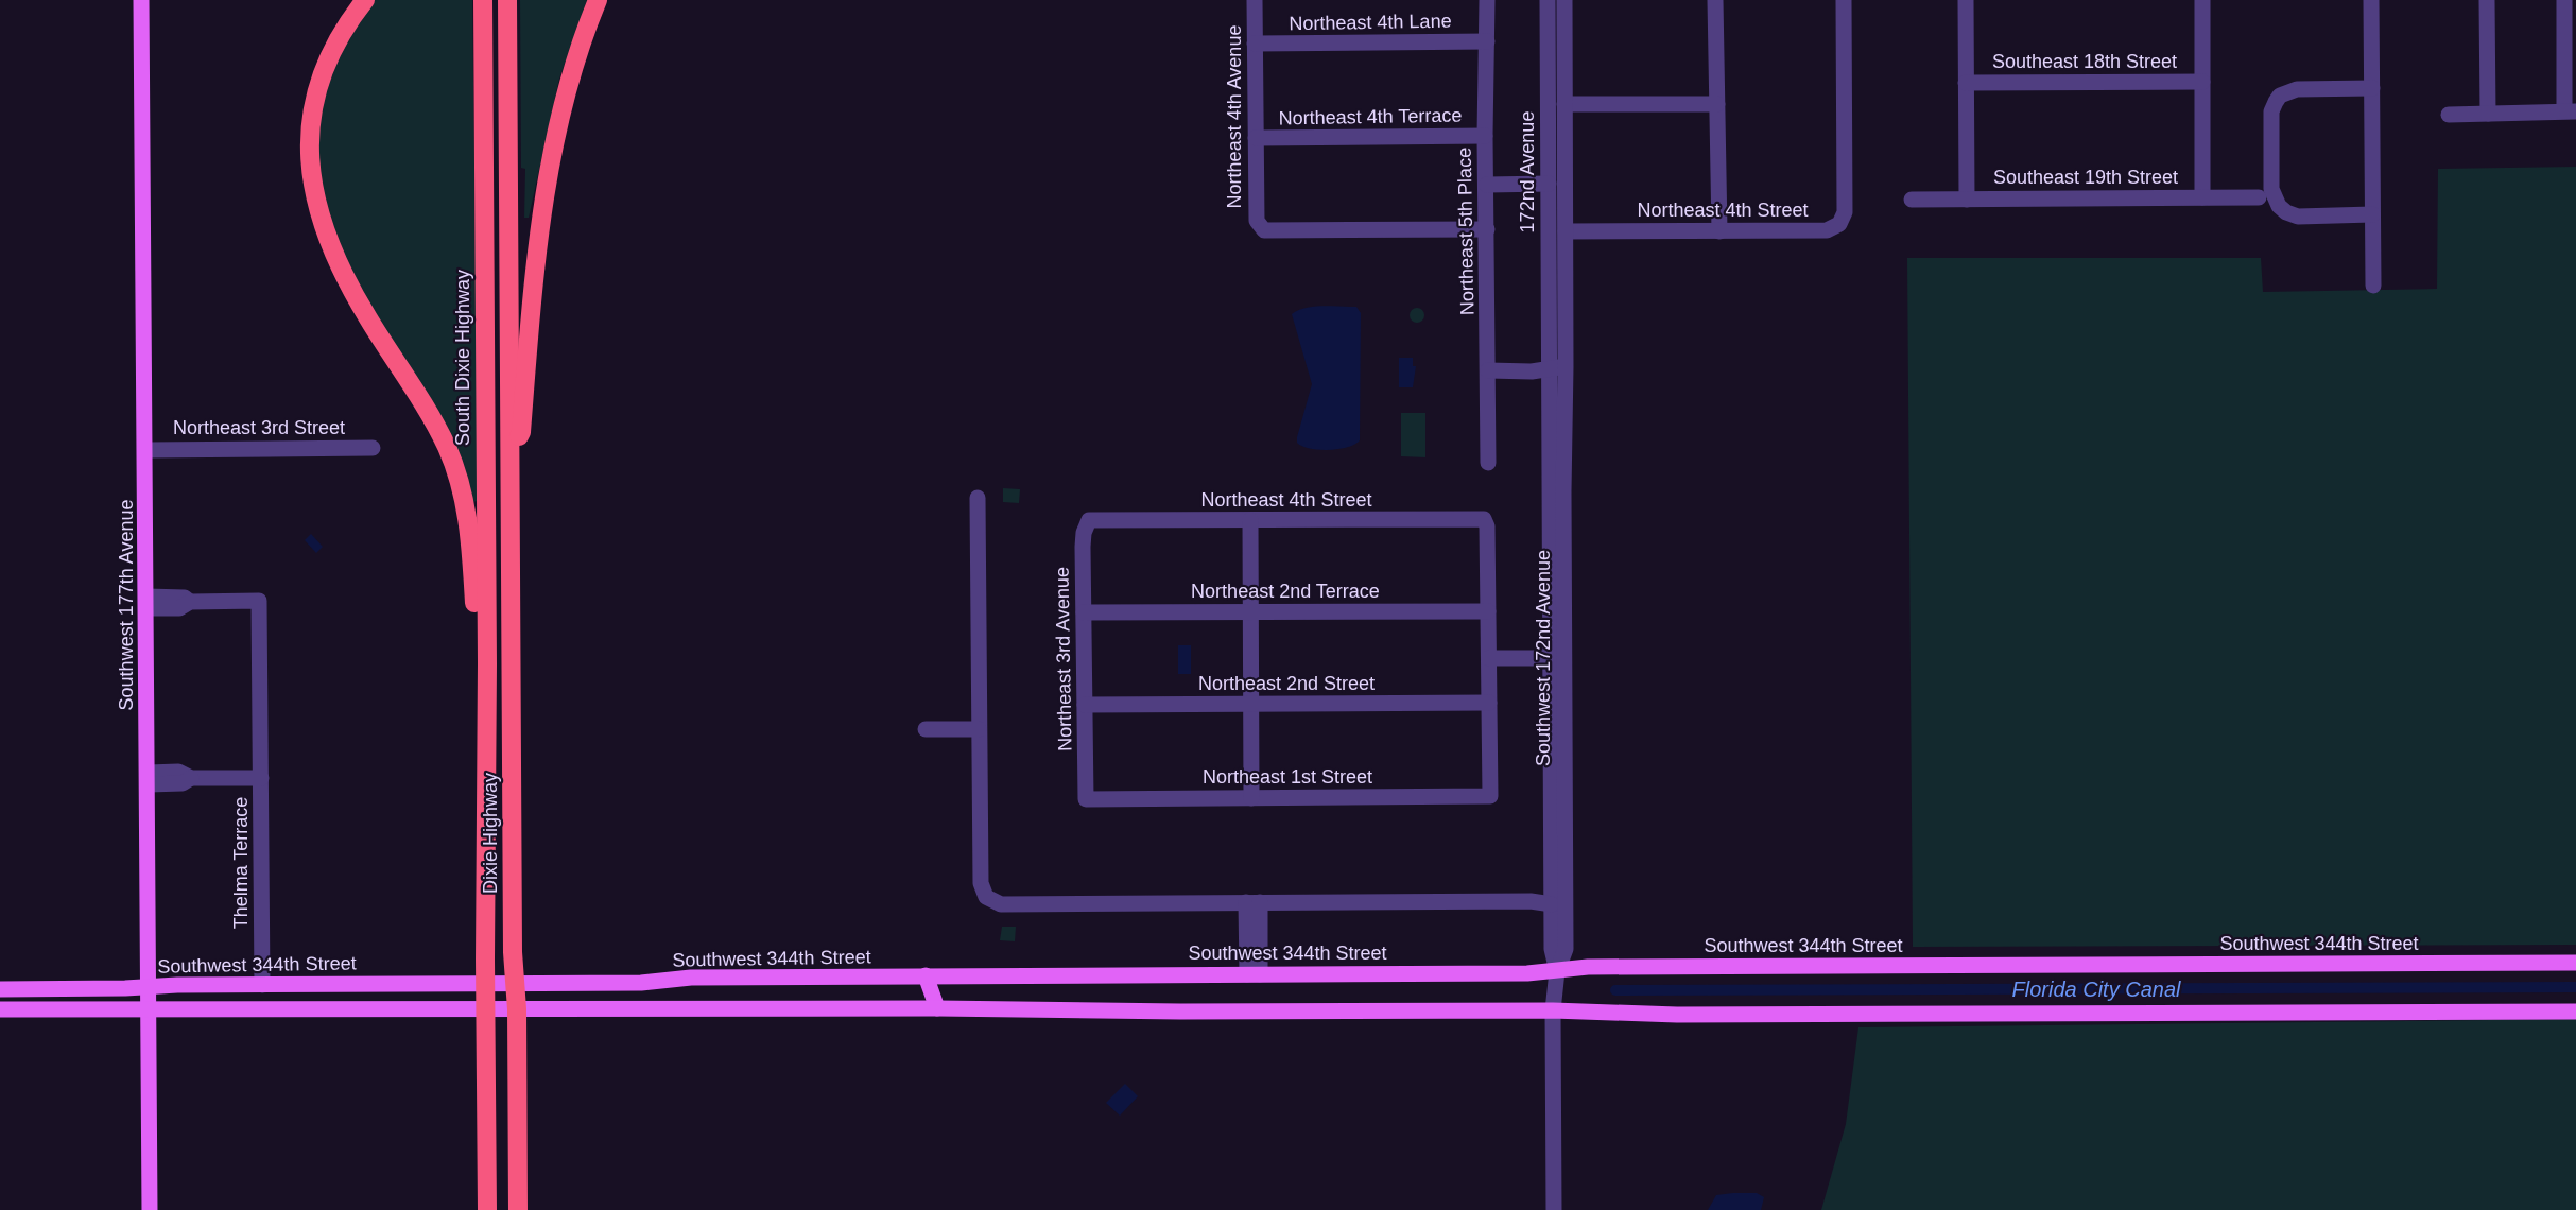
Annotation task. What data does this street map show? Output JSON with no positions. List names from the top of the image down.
{
  "streets": {
    "highway": ["South Dixie Highway", "Dixie Highway"],
    "main road": ["Southwest 177th Avenue", "Southwest 344th Street"],
    "street": [
      "Northeast 4th Lane",
      "Southeast 18th Street",
      "Northeast 4th Avenue",
      "Northeast 4th Terrace",
      "172nd Avenue",
      "Southeast 19th Street",
      "Northeast 4th Street",
      "Northeast 5th Place",
      "Northeast 3rd Street",
      "Northeast 2nd Terrace",
      "Southwest 172nd Avenue",
      "Northeast 3rd Avenue",
      "Northeast 2nd Street",
      "Northeast 1st Street",
      "Thelma Terrace"
    ]
  },
  "crossings": [
    ["Northeast 4th Lane", "Northeast 4th Avenue"],
    ["Northeast 4th Lane", "Northeast 5th Place"],
    ["Northeast 4th Avenue", "Northeast 4th Terrace"],
    ["Northeast 4th Avenue", "Northeast 5th Place"],
    ["Northeast 4th Terrace", "Northeast 5th Place"],
    ["172nd Avenue", "Northeast 4th Street"],
    ["172nd Avenue", "Southwest 172nd Avenue"],
    ["Northeast 4th Street", "Northeast 2nd Terrace"],
    ["Northeast 4th Street", "Northeast 3rd Avenue"],
    ["South Dixie Highway", "Dixie Highway"],
    ["Northeast 3rd Street", "Southwest 177th Avenue"],
    ["Northeast 2nd Terrace", "Northeast 3rd Avenue"],
    ["Southwest 177th Avenue", "Thelma Terrace"],
    ["Southwest 177th Avenue", "Southwest 344th Street"],
    ["Southwest 172nd Avenue", "Southwest 344th Street"],
    ["Northeast 3rd Avenue", "Northeast 2nd Street"],
    ["Northeast 3rd Avenue", "Northeast 1st Street"],
    ["Northeast 2nd Street", "Northeast 1st Street"],
    ["Dixie Highway", "Southwest 344th Street"],
    ["Thelma Terrace", "Southwest 344th Street"]
  ],
  "water": ["Florida City Canal"]
}
